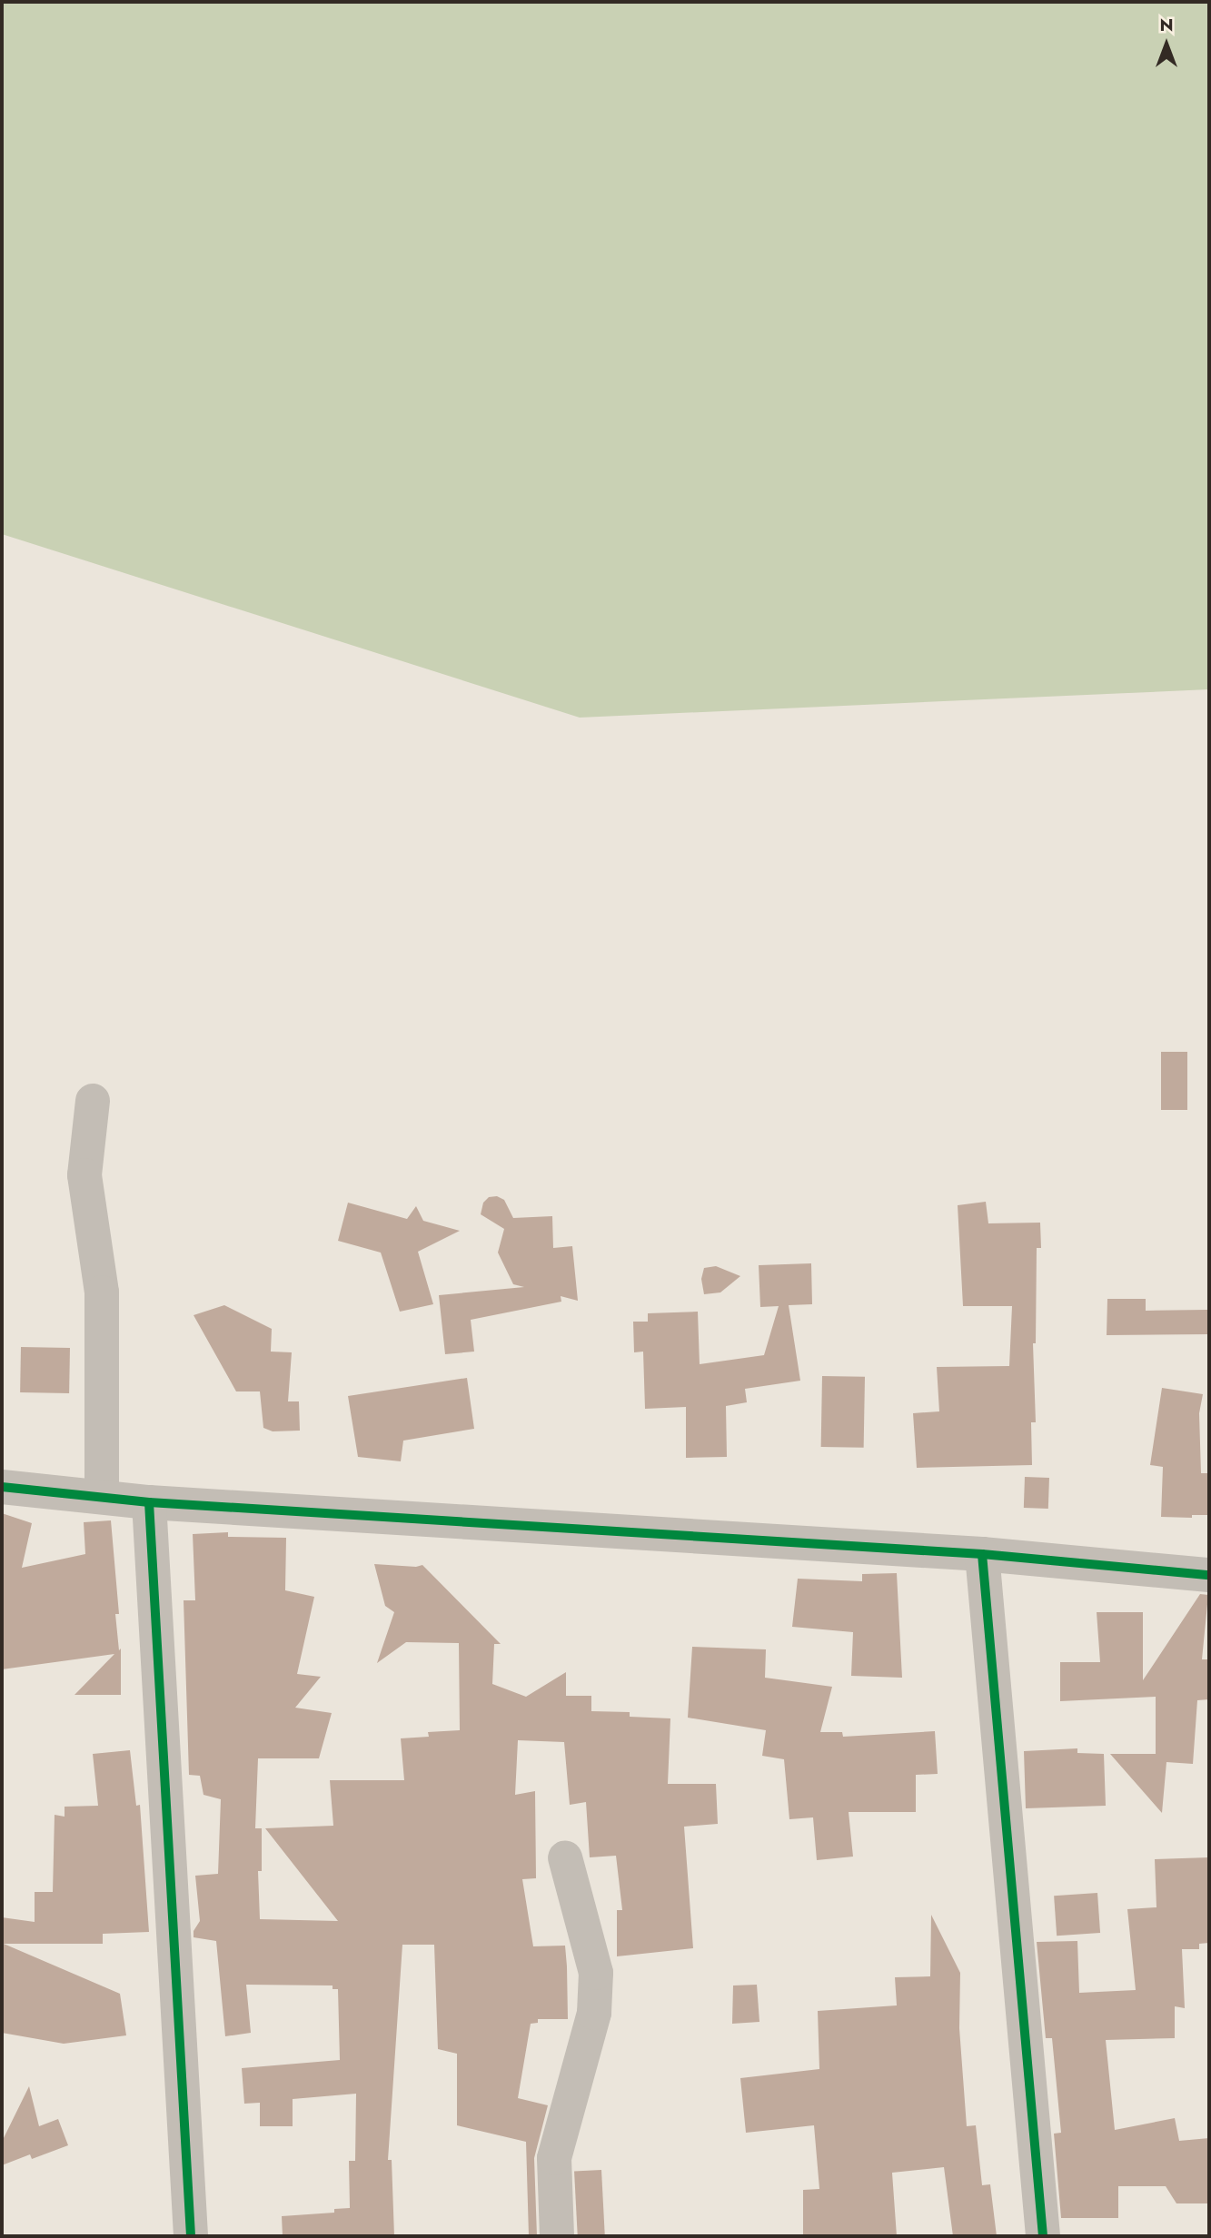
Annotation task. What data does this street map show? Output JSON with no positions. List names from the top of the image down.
{
  "north": "top"
}
